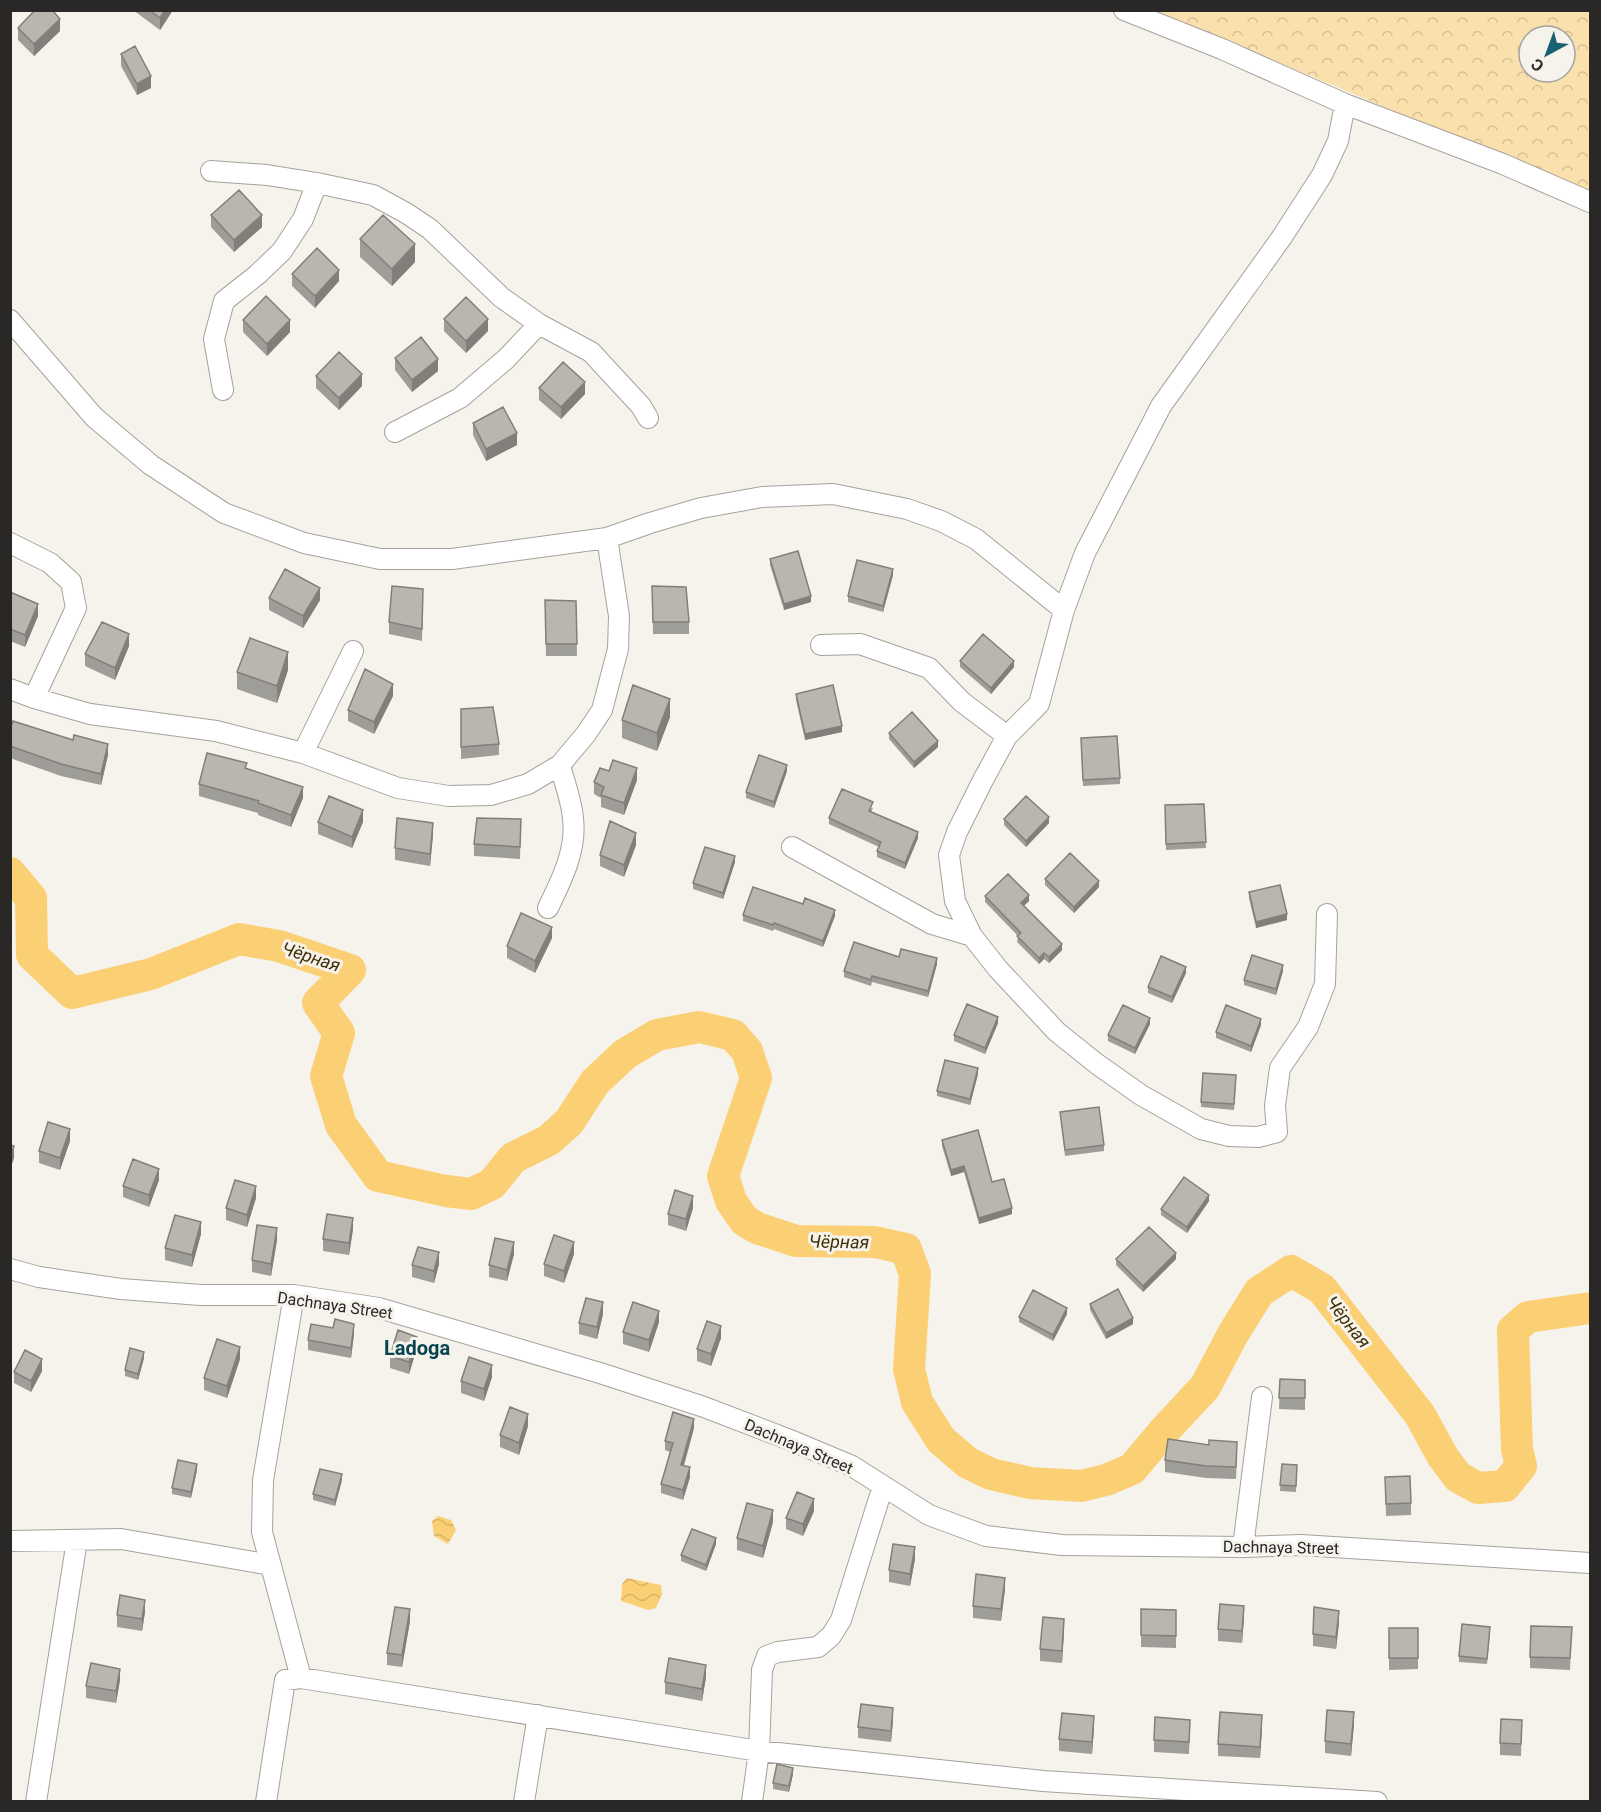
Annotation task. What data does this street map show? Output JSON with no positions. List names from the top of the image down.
{
  "streets": {
    "street": ["Dachnaya Street"]
  },
  "districts": ["Ladoga"],
  "water": ["Чёрная"],
  "north": "bottom left"
}
